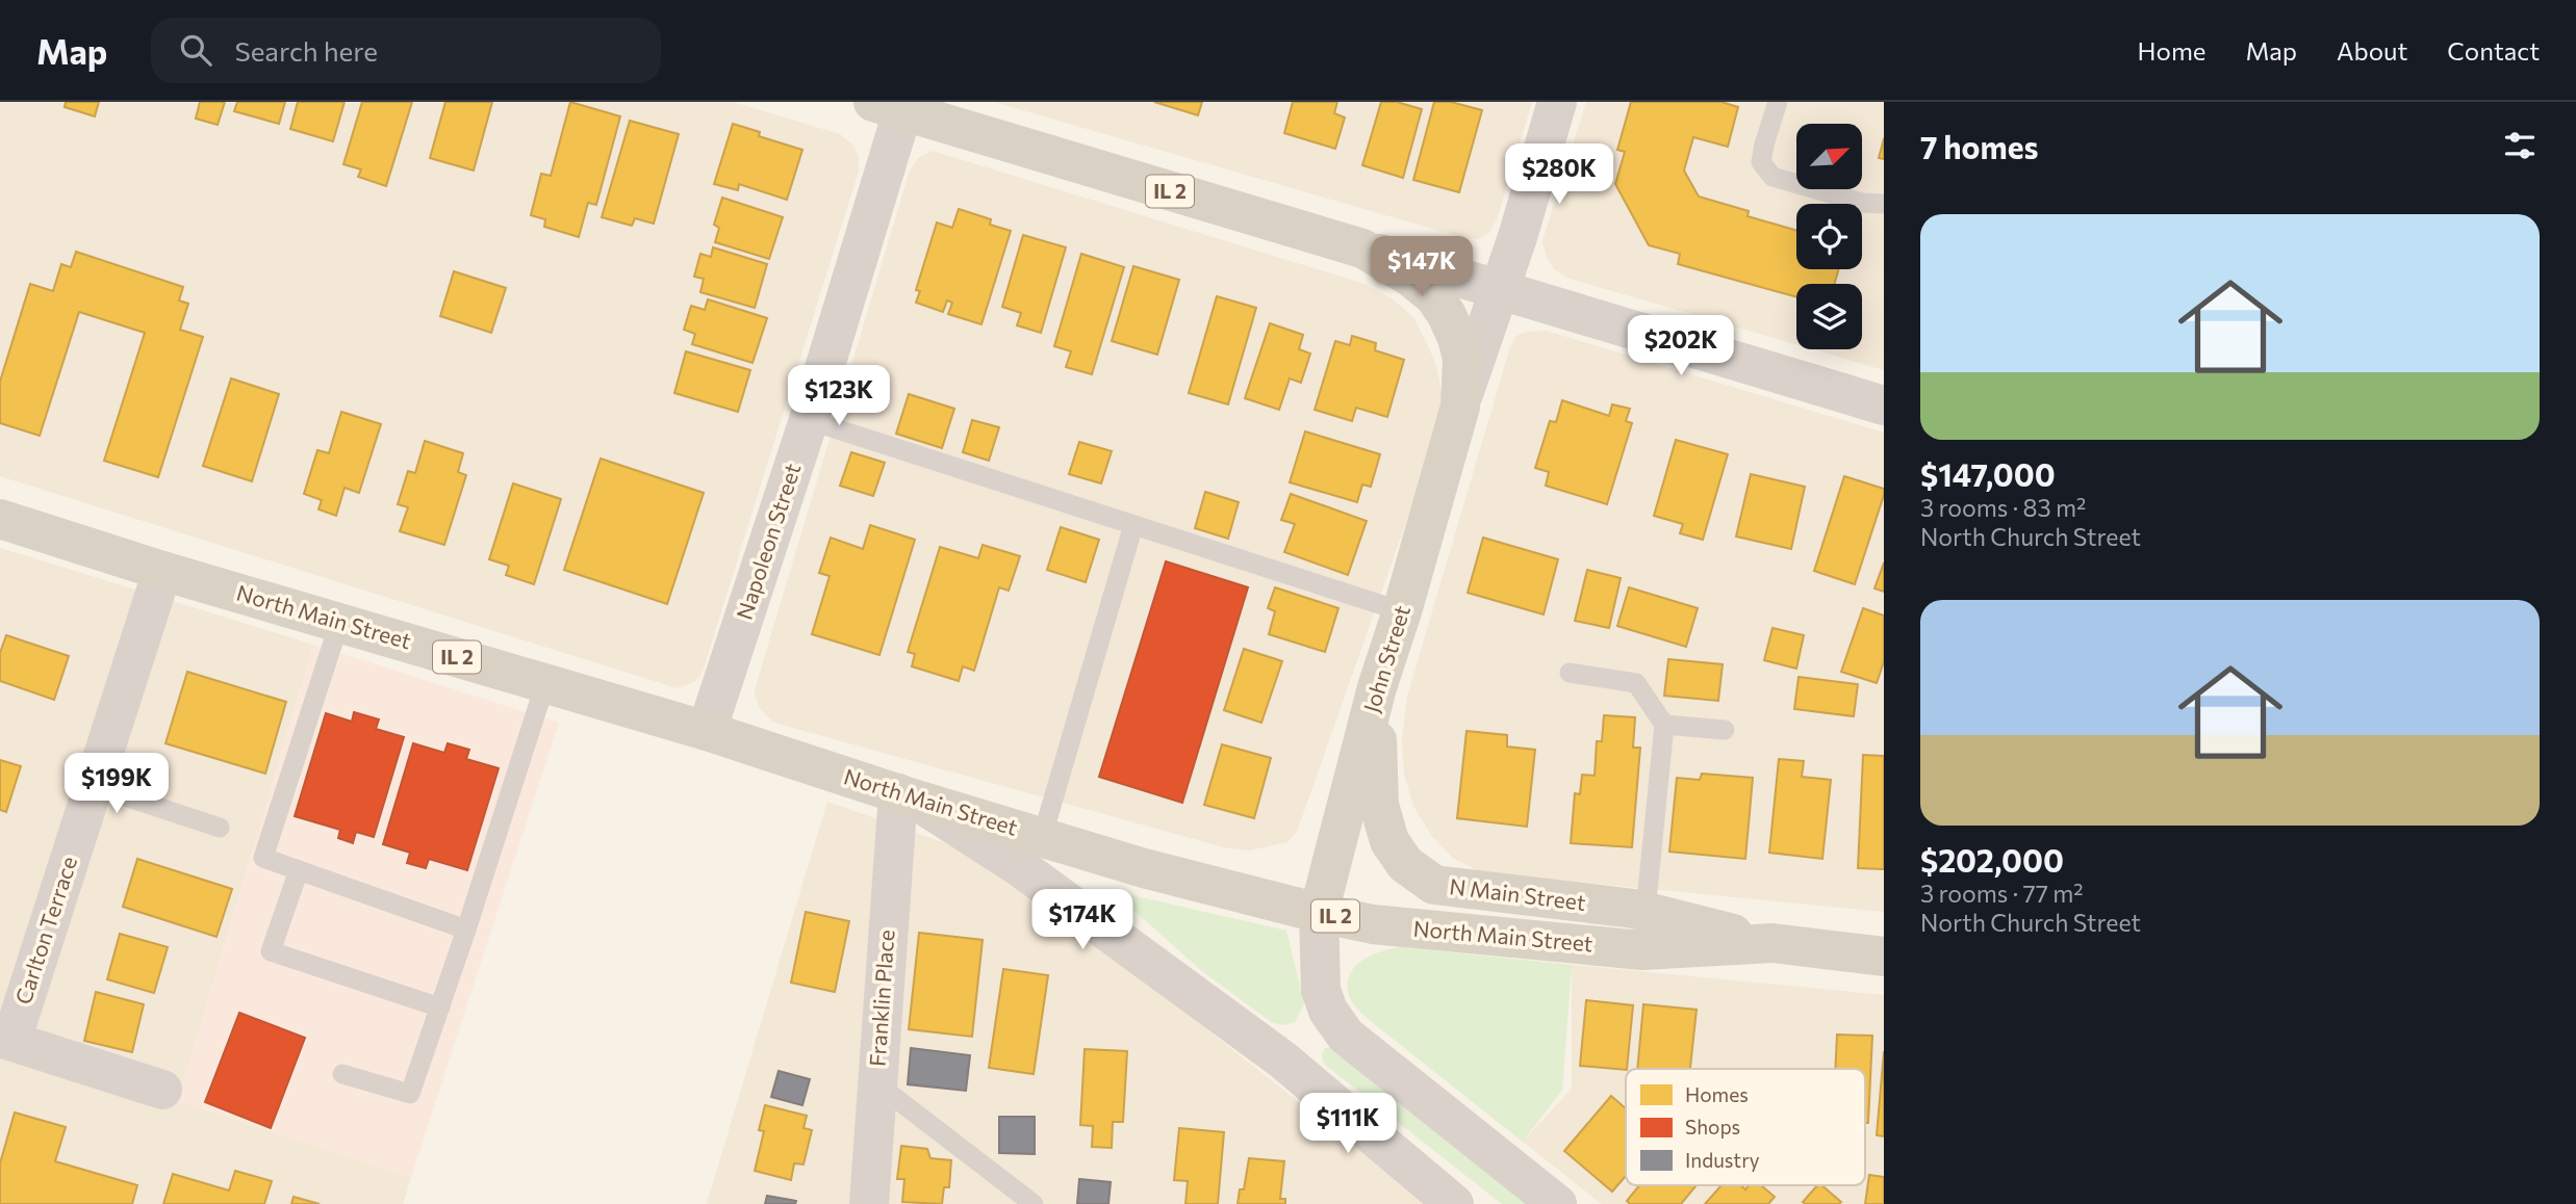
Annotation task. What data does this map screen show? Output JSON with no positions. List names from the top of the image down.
{
  "streets": {
    "main road": [
      "IL 2",
      "North Main Street",
      "John Street",
      "N Main Street"
    ],
    "street": ["Napoleon Street", "Carlton Terrace", "Franklin Place"]
  },
  "crossings": [
    ["IL 2", "Napoleon Street"],
    ["IL 2", "John Street"],
    ["Napoleon Street", "North Main Street"],
    ["North Main Street", "John Street"],
    ["North Main Street", "N Main Street"],
    ["North Main Street", "Carlton Terrace"],
    ["North Main Street", "Franklin Place"],
    ["John Street", "N Main Street"]
  ],
  "legend": ["Homes", "Shops", "Industry"],
  "north": "top right",
  "page": {
    "header": "Map",
    "search": "Search here",
    "nav": [
      "Home",
      "Map",
      "About",
      "Contact"
    ],
    "heading": "7 homes",
    "price": [
      "$280K",
      "$147K",
      "$202K",
      "$123K",
      "$199K",
      "$174K",
      "$111K"
    ],
    "list": [
      {
        "name": "$147,000",
        "note": "3 rooms · 83 m² · North Church Street"
      },
      {
        "name": "$202,000",
        "note": "3 rooms · 77 m² · North Church Street"
      }
    ]
  }
}
